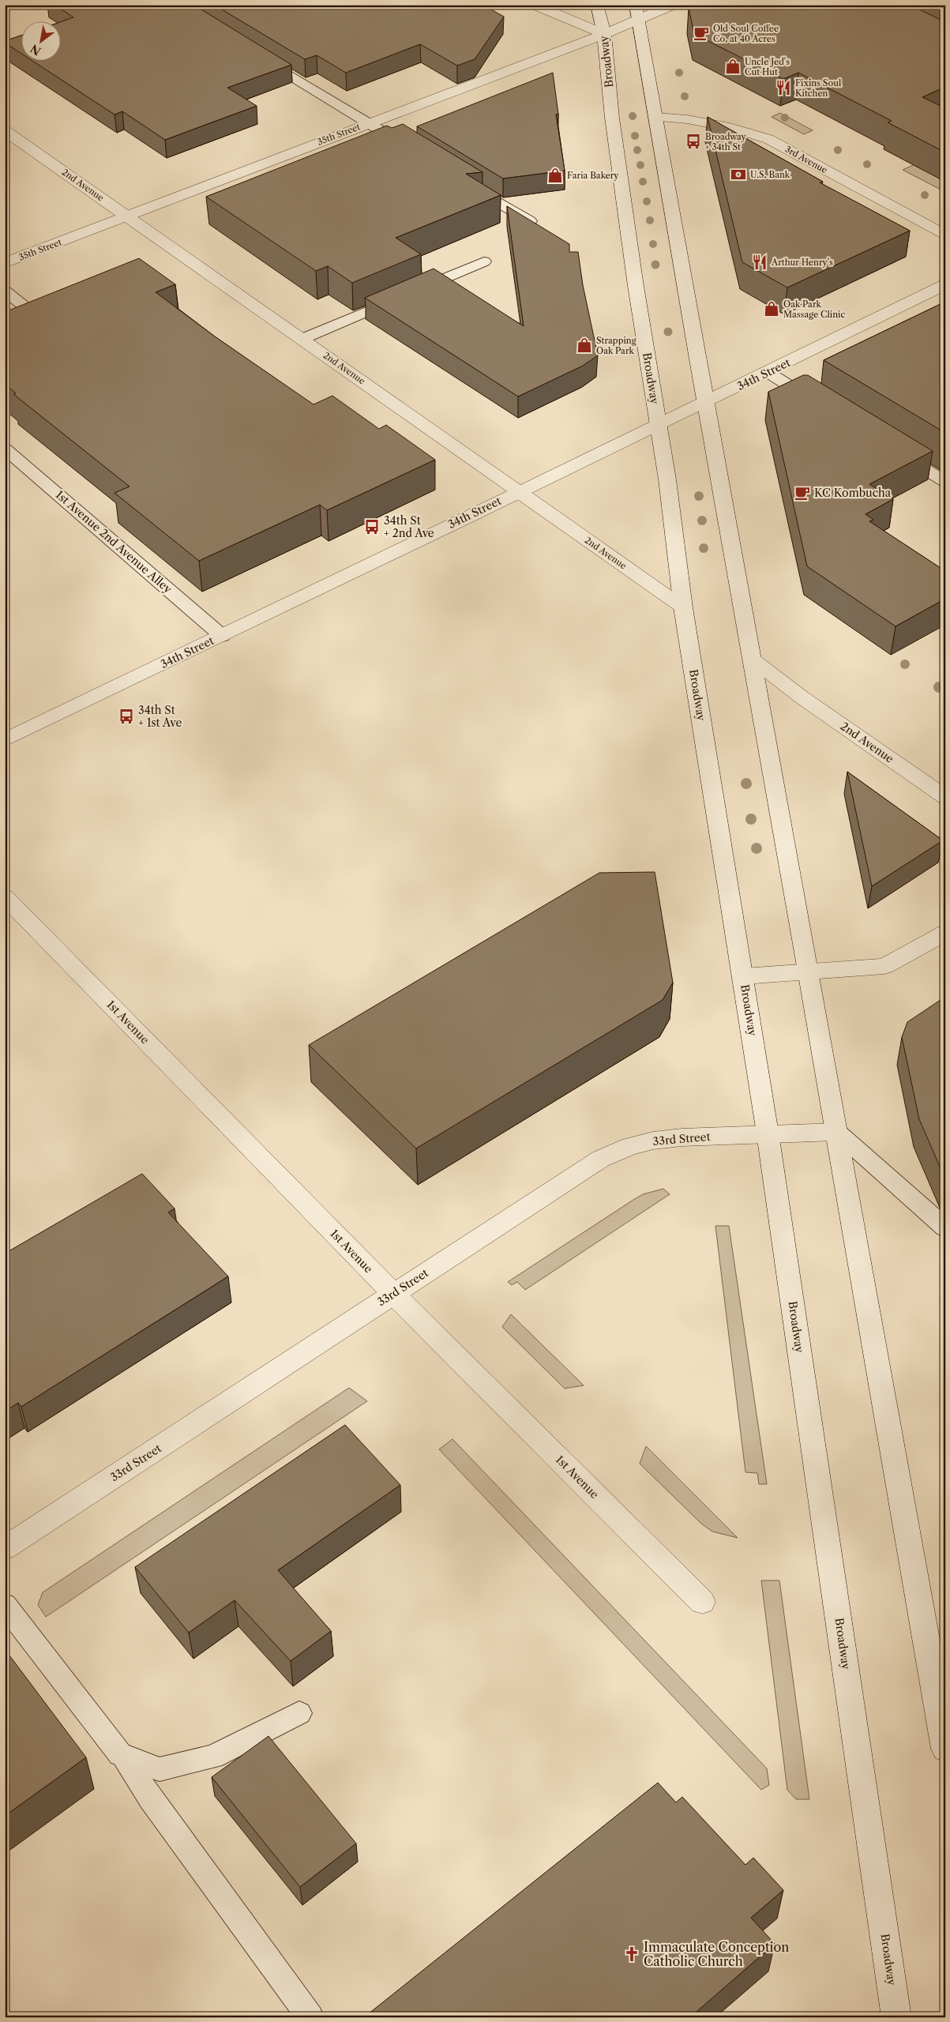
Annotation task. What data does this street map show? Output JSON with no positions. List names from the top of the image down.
{
  "streets": {
    "street": [
      "Broadway",
      "35th Street",
      "3rd Avenue",
      "2nd Avenue",
      "34th Street",
      "1st Avenue",
      "33rd Street"
    ],
    "lane": ["1st Avenue 2nd Avenue Alley"]
  },
  "crossings": [
    ["Broadway", "35th Street"],
    ["Broadway", "2nd Avenue"],
    ["Broadway", "34th Street"],
    ["Broadway", "33rd Street"],
    ["35th Street", "2nd Avenue"],
    ["2nd Avenue", "34th Street"],
    ["34th Street", "1st Avenue 2nd Avenue Alley"],
    ["1st Avenue", "33rd Street"]
  ],
  "places": {
    "cafe": ["Old Soul Coffee Co. at 40 Acres", "KC Kombucha"],
    "shop": [
      "Uncle Jed's Cut Hut",
      "Faria Bakery",
      "Oak Park Massage Clinic",
      "Strapping Oak Park"
    ],
    "restaurant": ["Fixins Soul Kitchen", "Arthur Henry's"],
    "bus stop": ["Broadway + 34th St", "34th St + 2nd Ave", "34th St + 1st Ave"],
    "bank": ["U.S. Bank"],
    "church": ["Immaculate Conception Catholic Church"]
  },
  "north": "bottom left"
}
